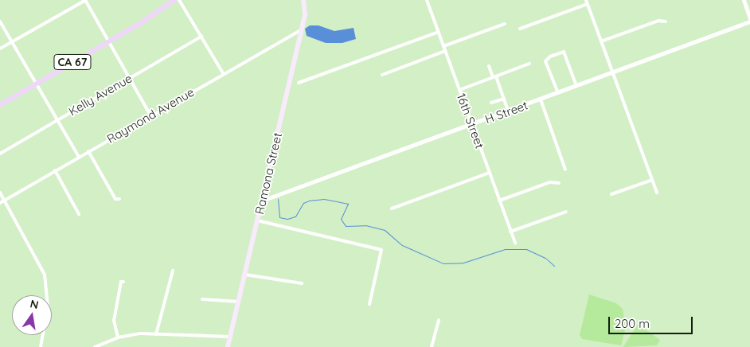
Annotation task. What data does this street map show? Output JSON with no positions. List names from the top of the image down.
{
  "streets": {
    "main road": ["CA 67", "Ramona Street"],
    "street": [
      "Kelly Avenue",
      "H Street",
      "Raymond Avenue",
      "16th Street"
    ]
  },
  "crossings": [
    ["H Street", "16th Street"],
    ["H Street", "Ramona Street"],
    ["Raymond Avenue", "Ramona Street"]
  ],
  "scale_bar": "200 m",
  "north": "top"
}
